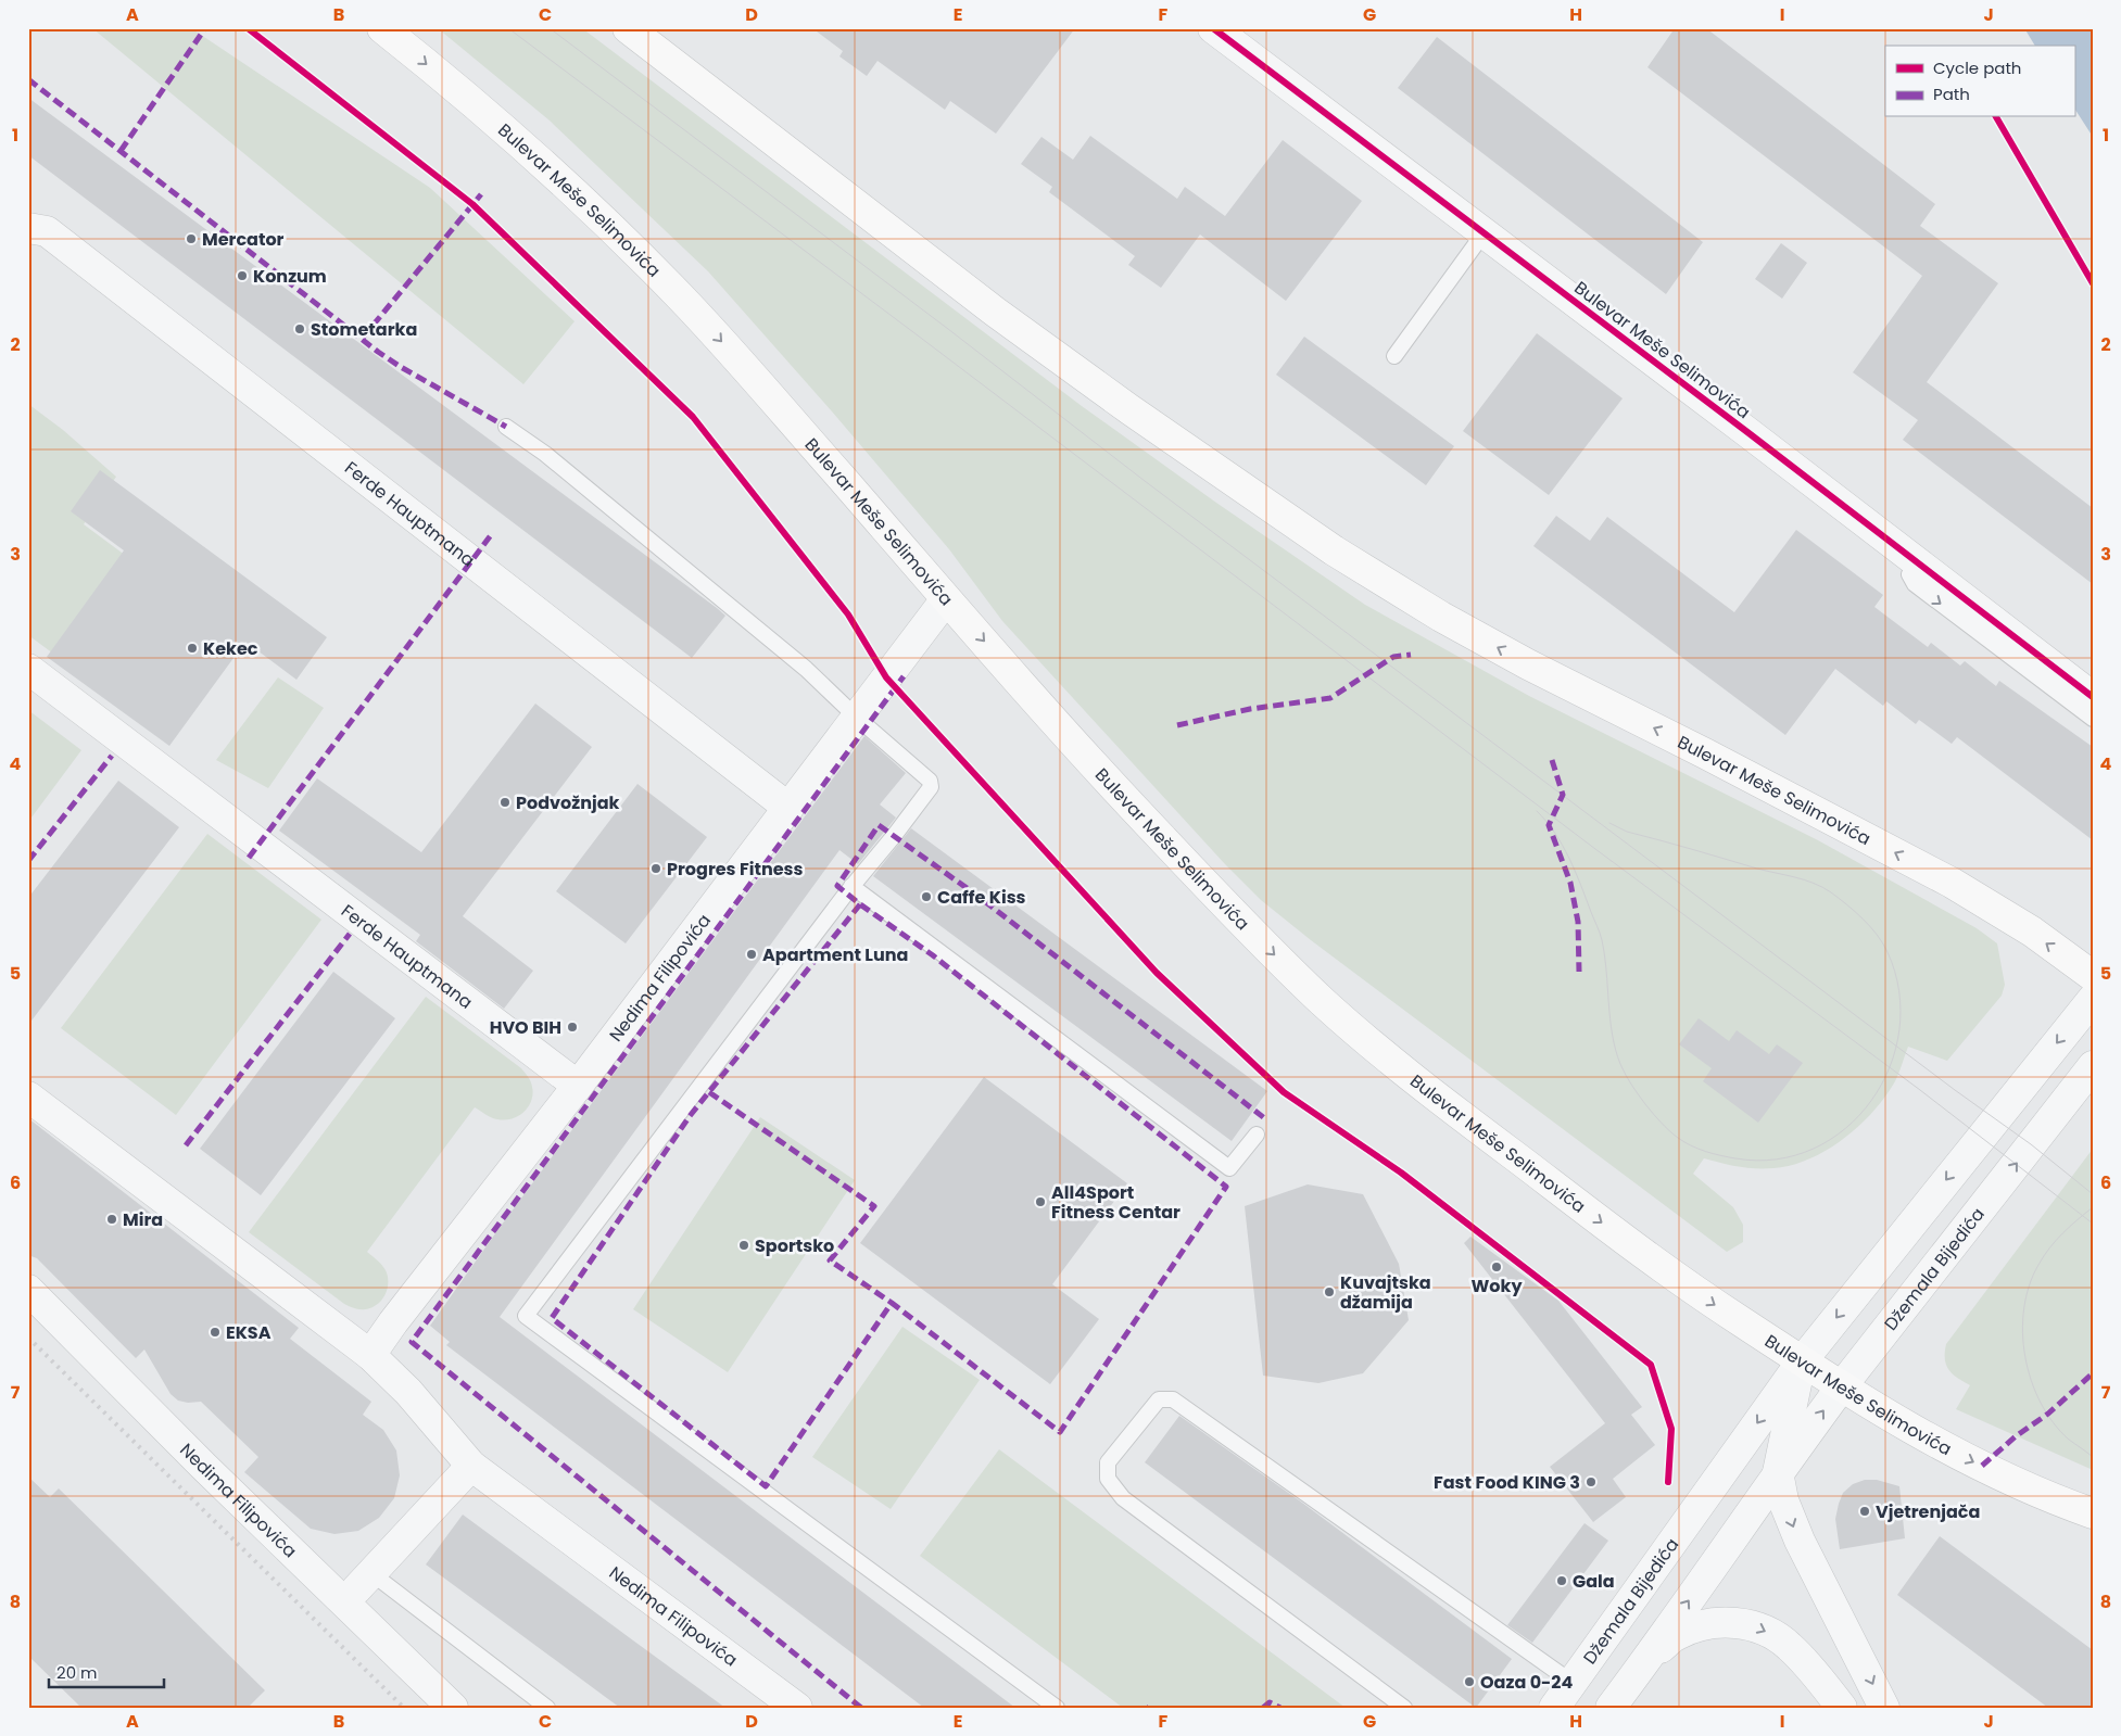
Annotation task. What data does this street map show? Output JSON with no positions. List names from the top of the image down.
{
  "streets": {
    "main road": ["Bulevar Meše Selimovića"],
    "street": ["Ferde Hauptmana", "Nedima Filipovića", "Džemala Bijedića"]
  },
  "crossings": [
    ["Bulevar Meše Selimovića", "Nedima Filipovića"],
    ["Bulevar Meše Selimovića", "Džemala Bijedića"],
    ["Ferde Hauptmana", "Nedima Filipovića"]
  ],
  "places": [
    "Mercator",
    "Konzum",
    "Stometarka",
    "Kekec",
    "Podvožnjak",
    "Progres Fitness",
    "Caffe Kiss",
    "Apartment Luna",
    "HVO BIH",
    "All4Sport Fitness Centar",
    "Mira",
    "Sportsko",
    "Woky",
    "Kuvajtska džamija",
    "EKSA",
    "Fast Food KING 3",
    "Vjetrenjača",
    "Gala",
    "Oaza 0-24"
  ],
  "legend": ["Cycle path", "Path"],
  "scale_bar": "20 m",
  "grid": {
    "columns": [
      "A",
      "B",
      "C",
      "D",
      "E",
      "F",
      "G",
      "H",
      "I",
      "J"
    ],
    "rows": [
      "1",
      "2",
      "3",
      "4",
      "5",
      "6",
      "7",
      "8"
    ]
  }
}
